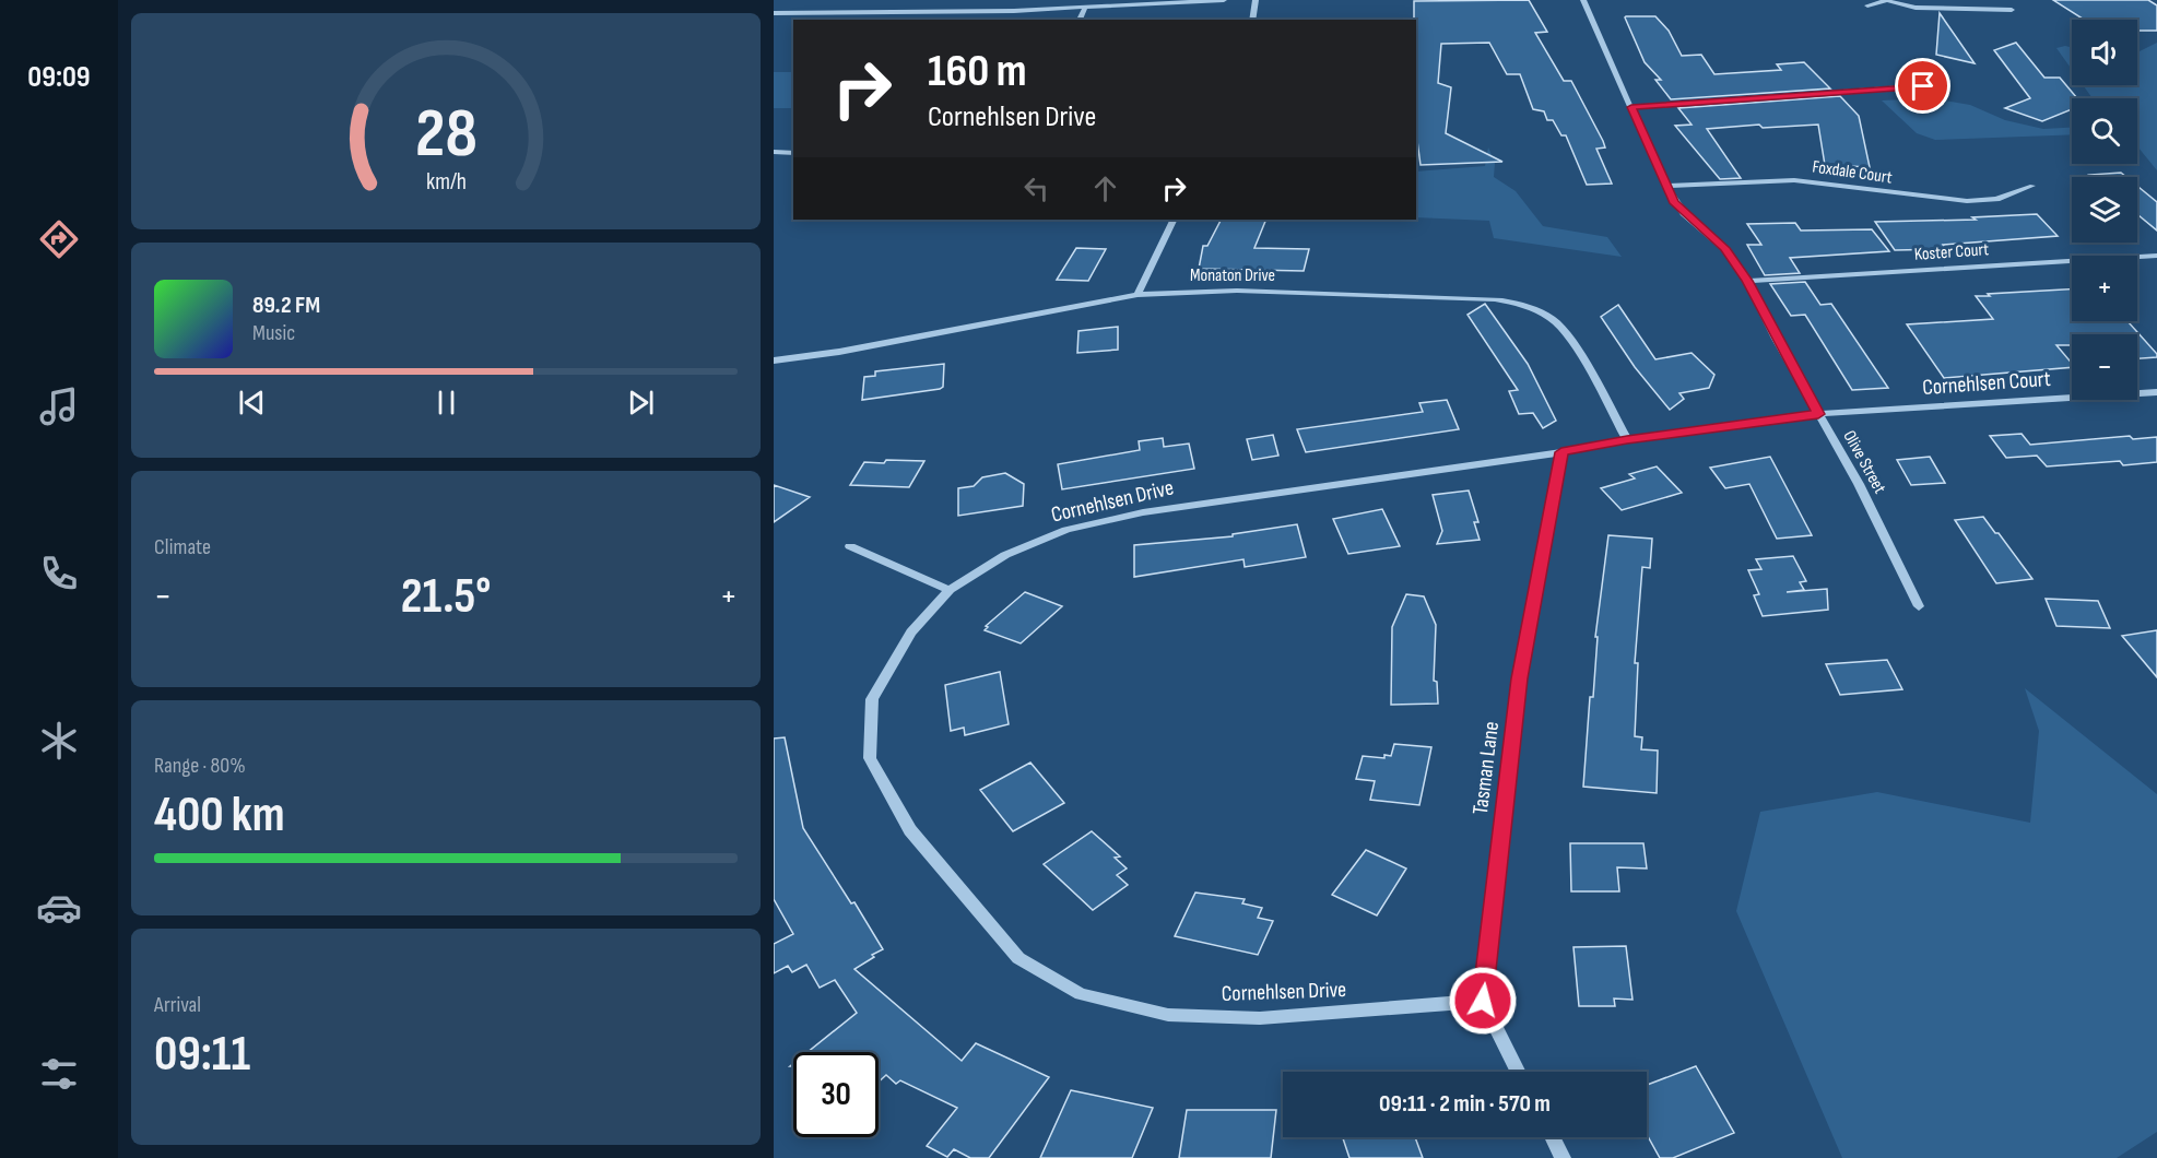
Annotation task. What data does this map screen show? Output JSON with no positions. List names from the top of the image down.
{
  "streets": {
    "street": [
      "Foxdale Court",
      "Koster Court",
      "Monaton Drive",
      "Cornehlsen Court",
      "Olive Street",
      "Cornehlsen Drive",
      "Tasman Lane"
    ]
  },
  "crossings": [
    ["Foxdale Court", "Olive Street"],
    ["Koster Court", "Olive Street"],
    ["Monaton Drive", "Cornehlsen Drive"],
    ["Cornehlsen Court", "Olive Street"],
    ["Cornehlsen Court", "Cornehlsen Drive"],
    ["Olive Street", "Cornehlsen Drive"],
    ["Cornehlsen Drive", "Tasman Lane"]
  ],
  "page": {
    "tabs": "09:09",
    "map_buttons": ["+", "−"],
    "turn": ["160 m", "Cornehlsen Drive"],
    "song": ["89.2 FM", "Music"],
    "tile": [
      "Climate",
      ["Range · 80%", "400 km"],
      ["Arrival", "09:11"]
    ],
    "heat": ["−", "21.5°", "+"],
    "limit": "30",
    "trip": "09:11 · 2 min · 570 m",
    "gauge": ["28", "km/h"]
  }
}
